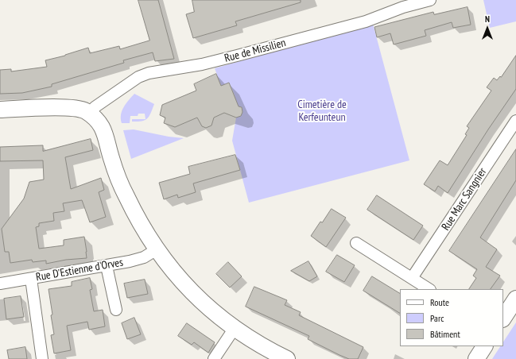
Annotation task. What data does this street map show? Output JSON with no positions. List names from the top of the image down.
{
  "streets": {
    "street": ["Rue de Missilien", "Rue Marc Sangnier", "Rue D'Estienne d'Orves"]
  },
  "parks": ["Cimetière de Kerfeunteun"],
  "legend": ["Route", "Parc", "Bâtiment"],
  "north": "top"
}
